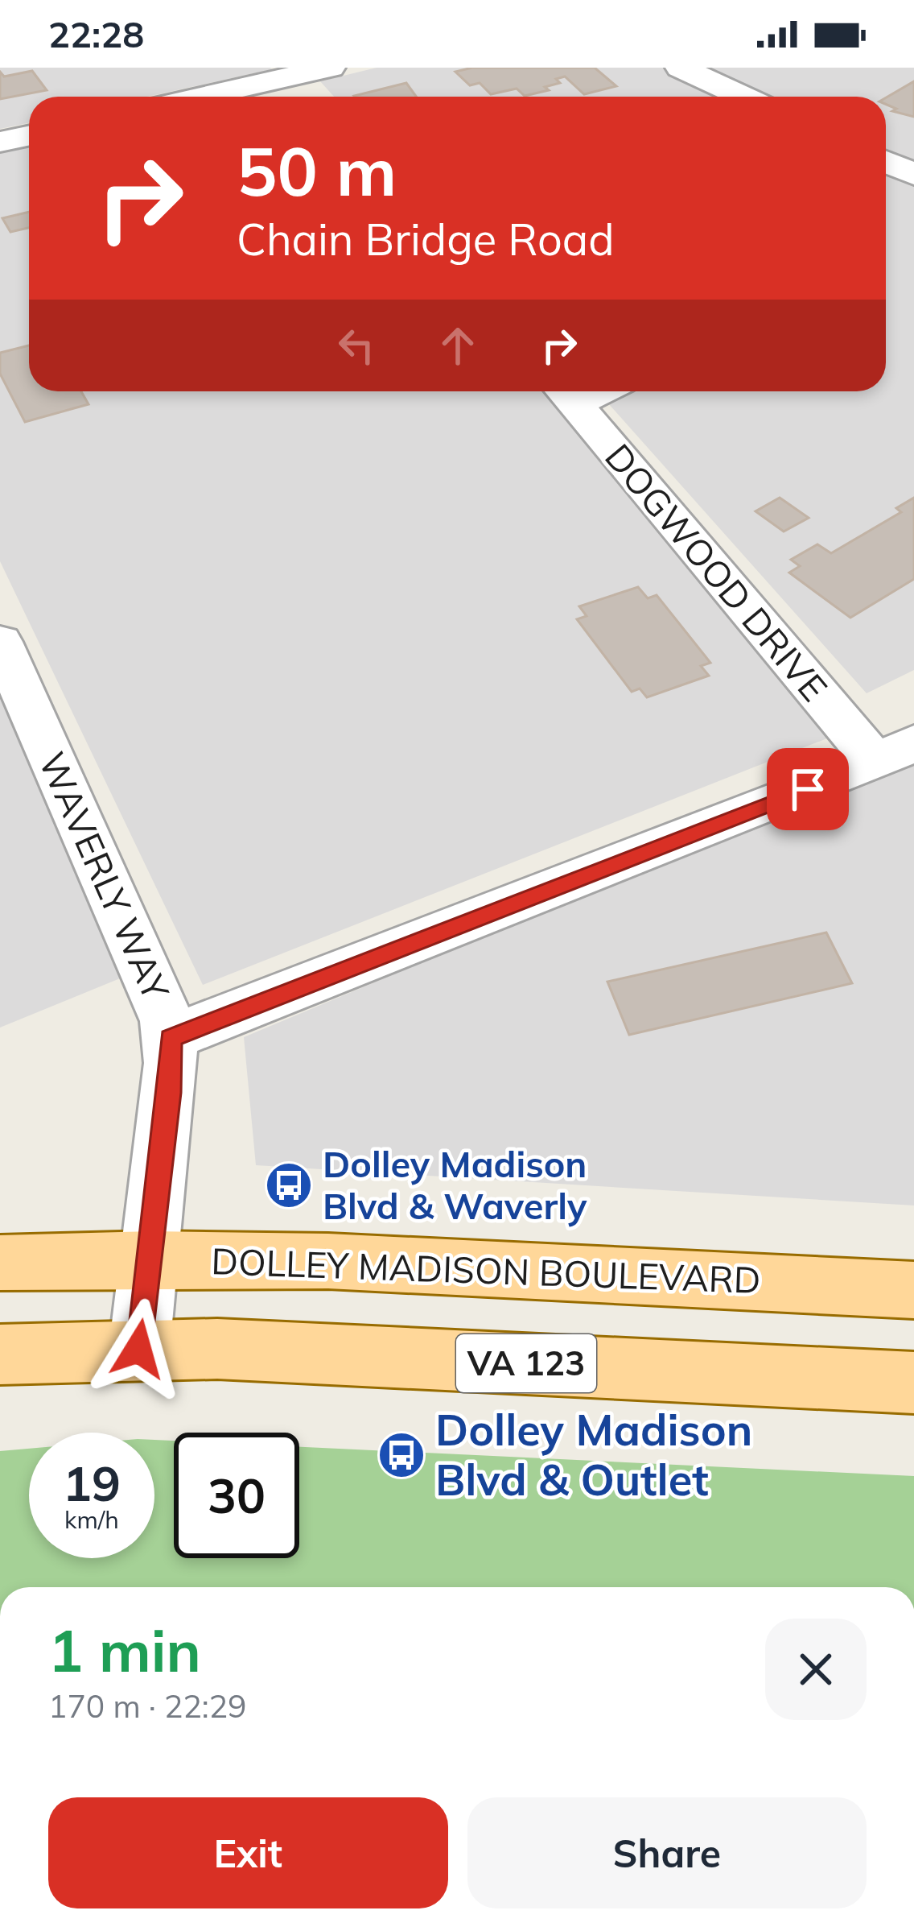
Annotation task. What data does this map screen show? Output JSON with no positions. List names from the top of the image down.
{
  "streets": {
    "main road": ["DOLLEY MADISON BOULEVARD", "VA 123"],
    "street": ["DOGWOOD DRIVE", "WAVERLY WAY"]
  },
  "crossings": [
    ["WAVERLY WAY", "DOLLEY MADISON BOULEVARD"],
    ["WAVERLY WAY", "VA 123"]
  ],
  "places": {
    "bus stop": ["Dolley Madison Blvd & Waverly", "Dolley Madison Blvd & Outlet"]
  },
  "page": {
    "status": "22:28",
    "turn": ["50 m", "Chain Bridge Road"],
    "speed": "19 km/h",
    "limit": "30",
    "heading": ["1 min", "170 m · 22:29"],
    "buttons": ["Exit", "Share"]
  }
}
